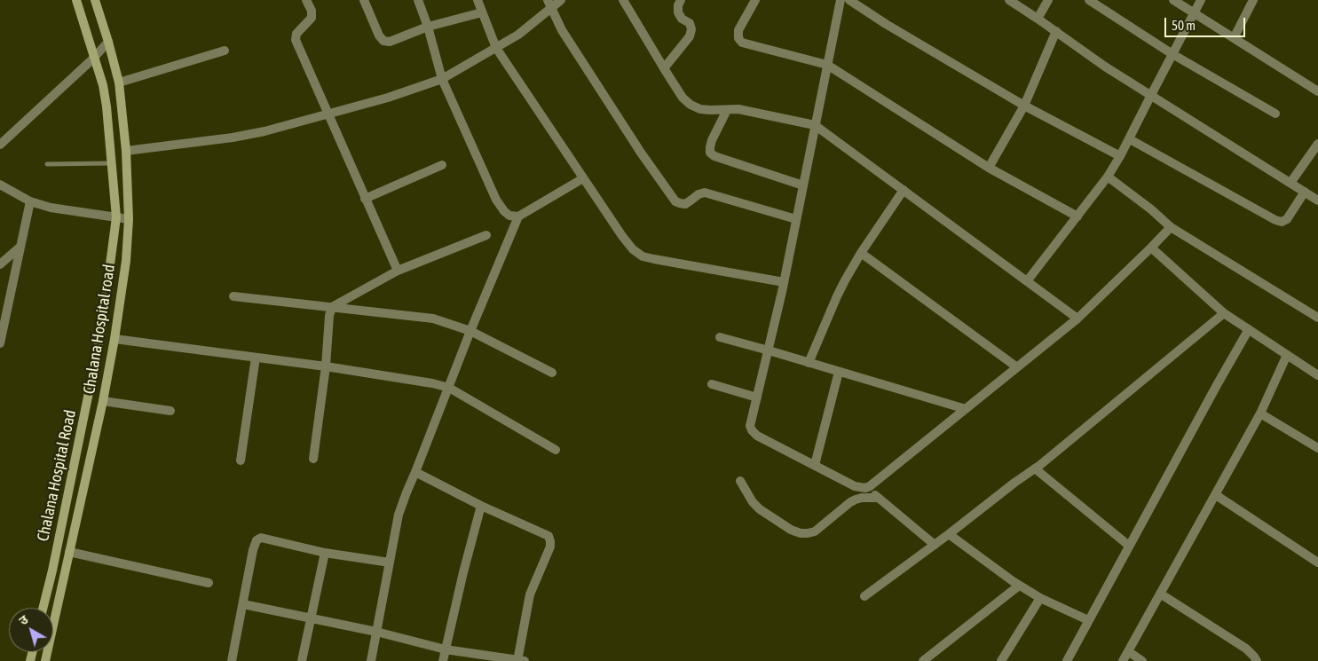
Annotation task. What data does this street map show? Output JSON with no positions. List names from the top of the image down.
{
  "streets": {
    "street": ["Chalana Hospital road", "Chalana Hospital Road"]
  },
  "scale_bar": "50 m",
  "north": "top left"
}
